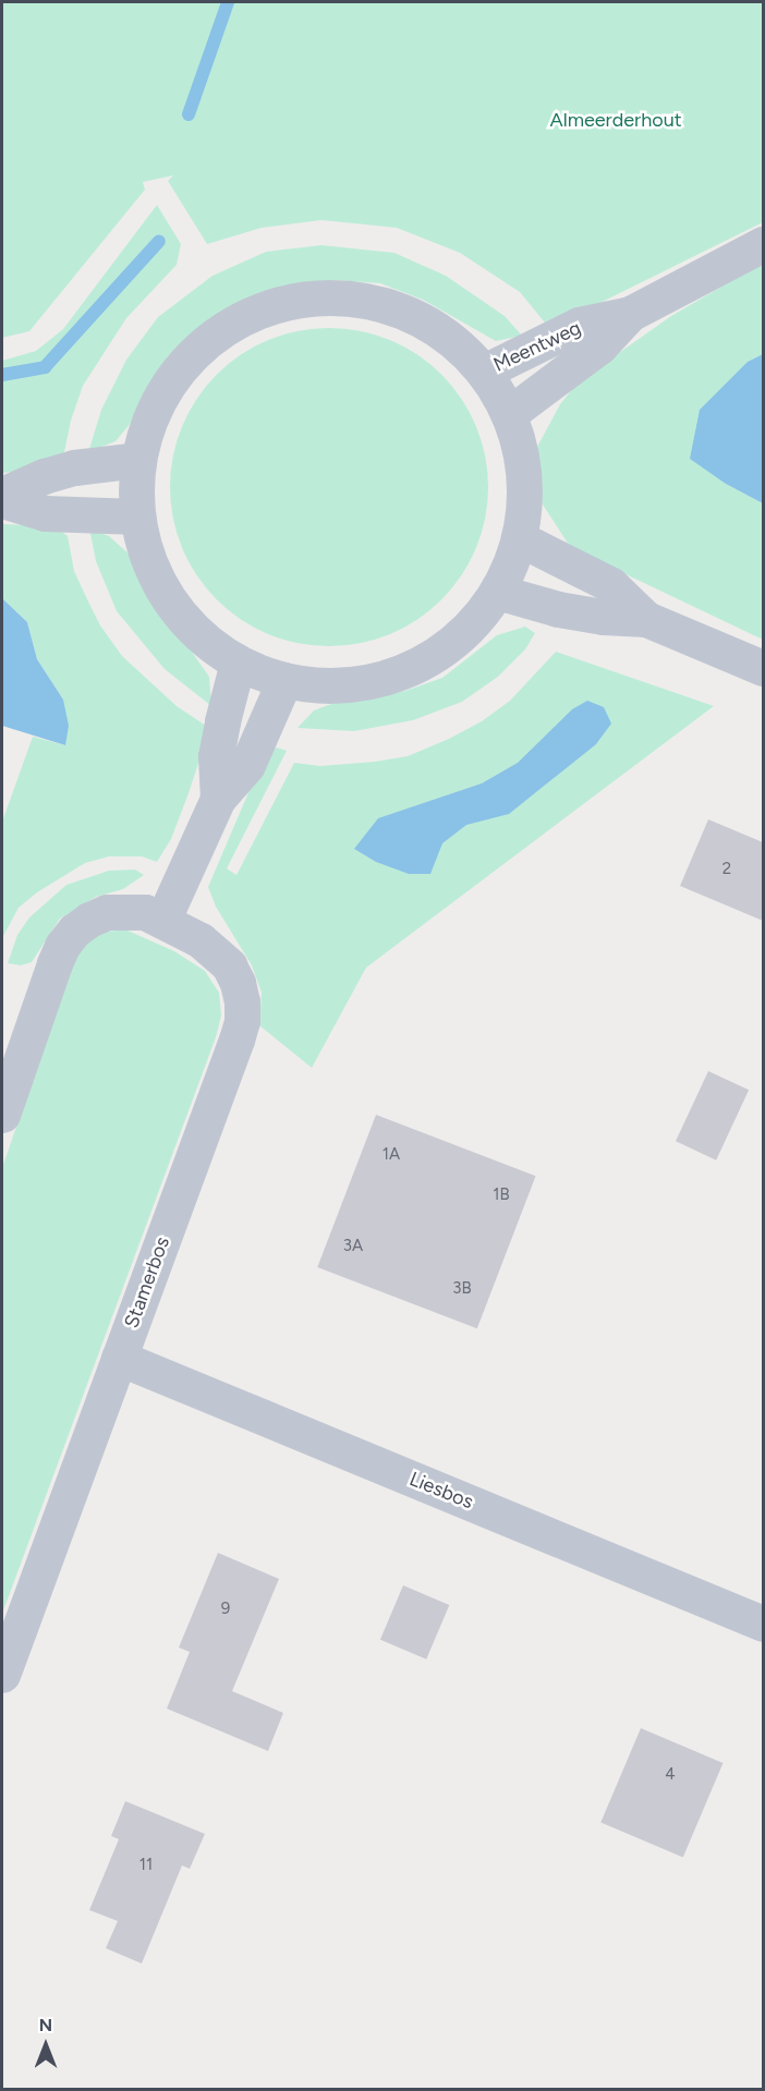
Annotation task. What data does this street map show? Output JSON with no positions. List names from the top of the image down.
{
  "streets": {
    "street": ["Meentweg", "Stamerbos", "Liesbos"]
  },
  "crossings": [
    ["Stamerbos", "Liesbos"]
  ],
  "parks": ["Almeerderhout"],
  "house_numbers": [
    "2",
    "1A",
    "1B",
    "3A",
    "3B",
    "9",
    "4",
    "11"
  ],
  "north": "top"
}
